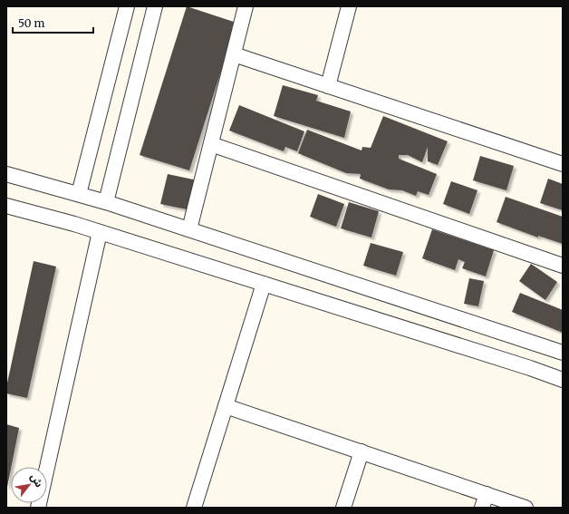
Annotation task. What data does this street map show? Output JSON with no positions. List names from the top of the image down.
{
  "scale_bar": "50 m",
  "north": "top right"
}
